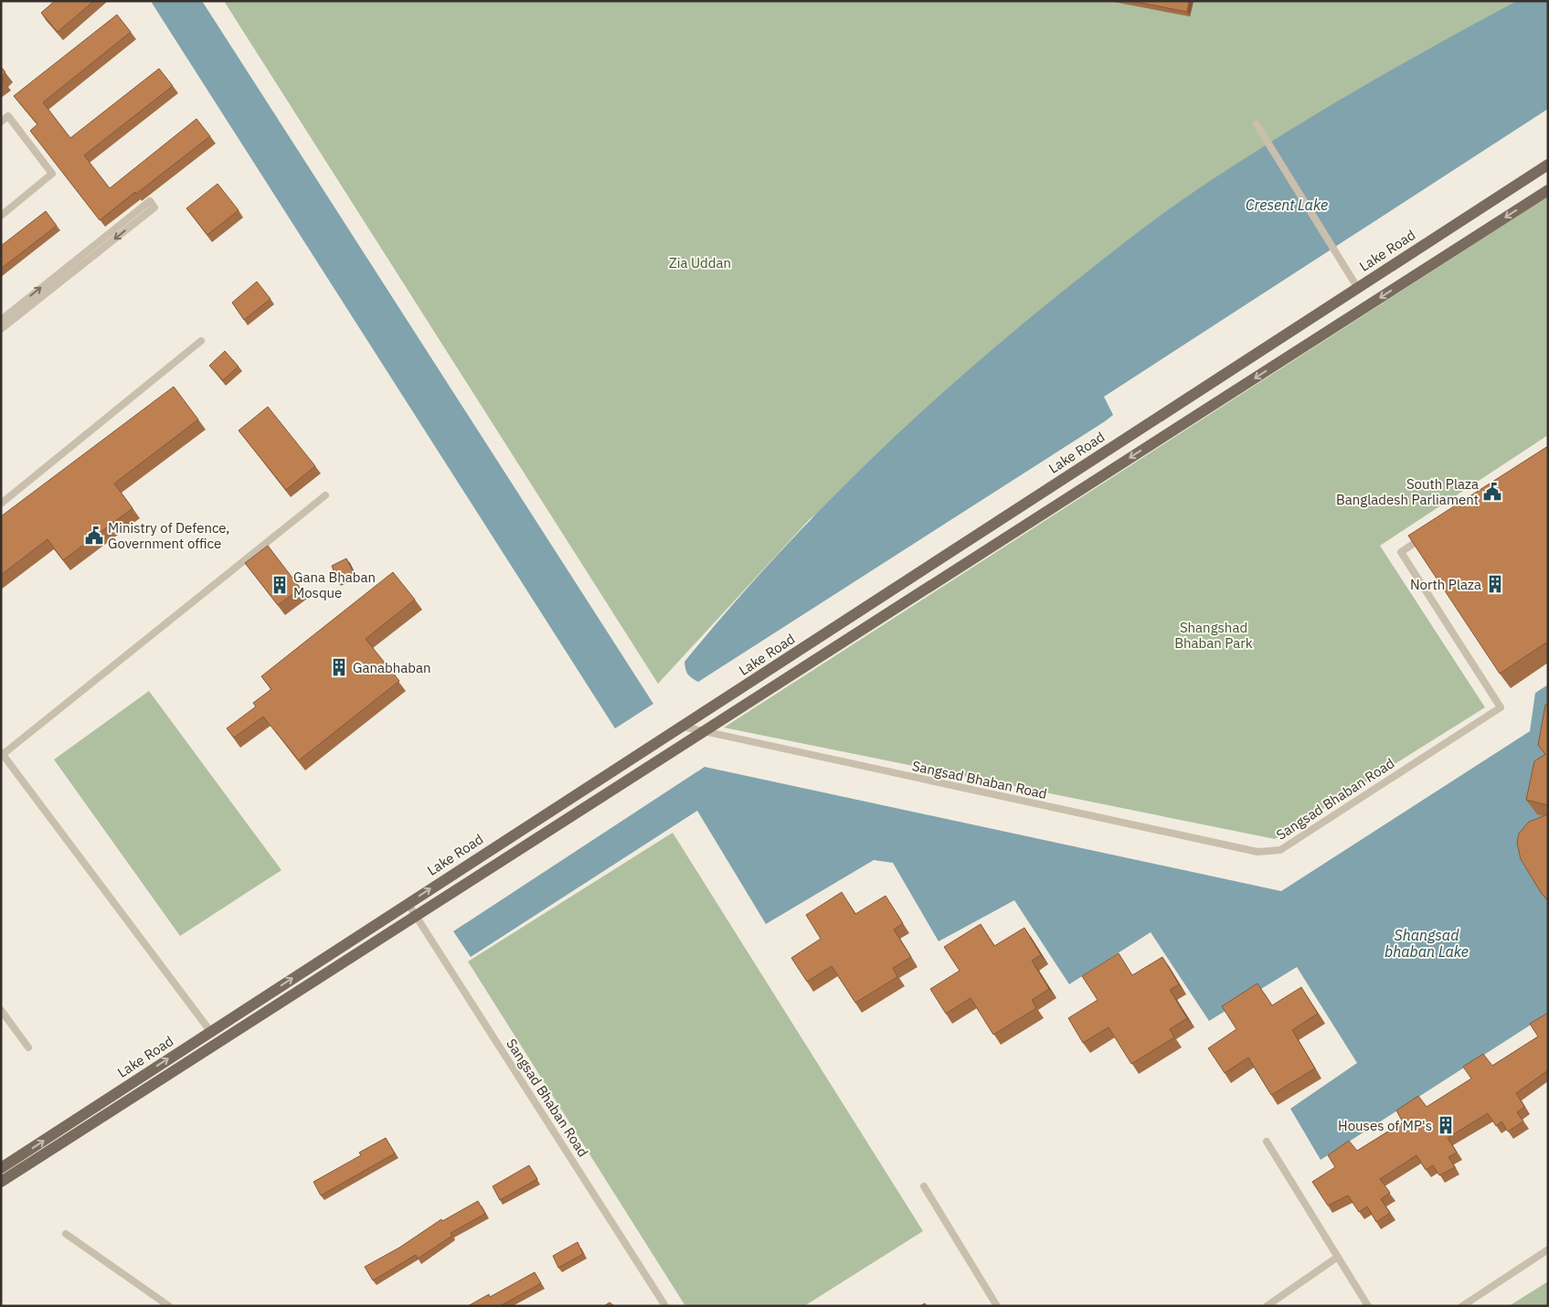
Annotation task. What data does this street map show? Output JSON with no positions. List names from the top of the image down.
{
  "streets": {
    "main road": ["Lake Road"],
    "lane": ["Sangsad Bhaban Road"]
  },
  "crossings": [
    ["Lake Road", "Sangsad Bhaban Road"]
  ],
  "water": ["Cresent Lake", "Shangsad bhaban Lake"],
  "parks": ["Zia Uddan", "Shangshad Bhaban Park"],
  "places": {
    "public building": ["South Plaza Bangladesh Parliament", "Ministry of Defence, Government office"],
    "building": [
      "North Plaza",
      "Gana Bhaban Mosque",
      "Ganabhaban",
      "Houses of MP's"
    ]
  }
}
